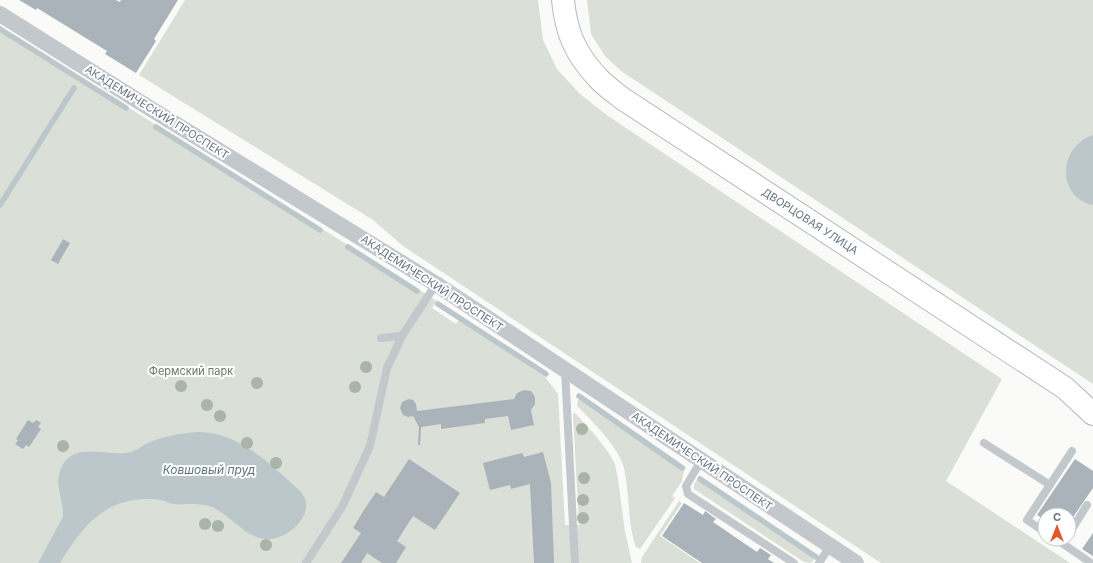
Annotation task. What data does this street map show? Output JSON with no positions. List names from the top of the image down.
{
  "streets": {
    "main road": ["ДВОРЦОВАЯ УЛИЦА"],
    "street": ["АКАДЕМИЧЕСКИЙ ПРОСПЕКТ"]
  },
  "water": ["Ковшовый пруд"],
  "parks": ["Фермский парк"],
  "north": "top"
}
